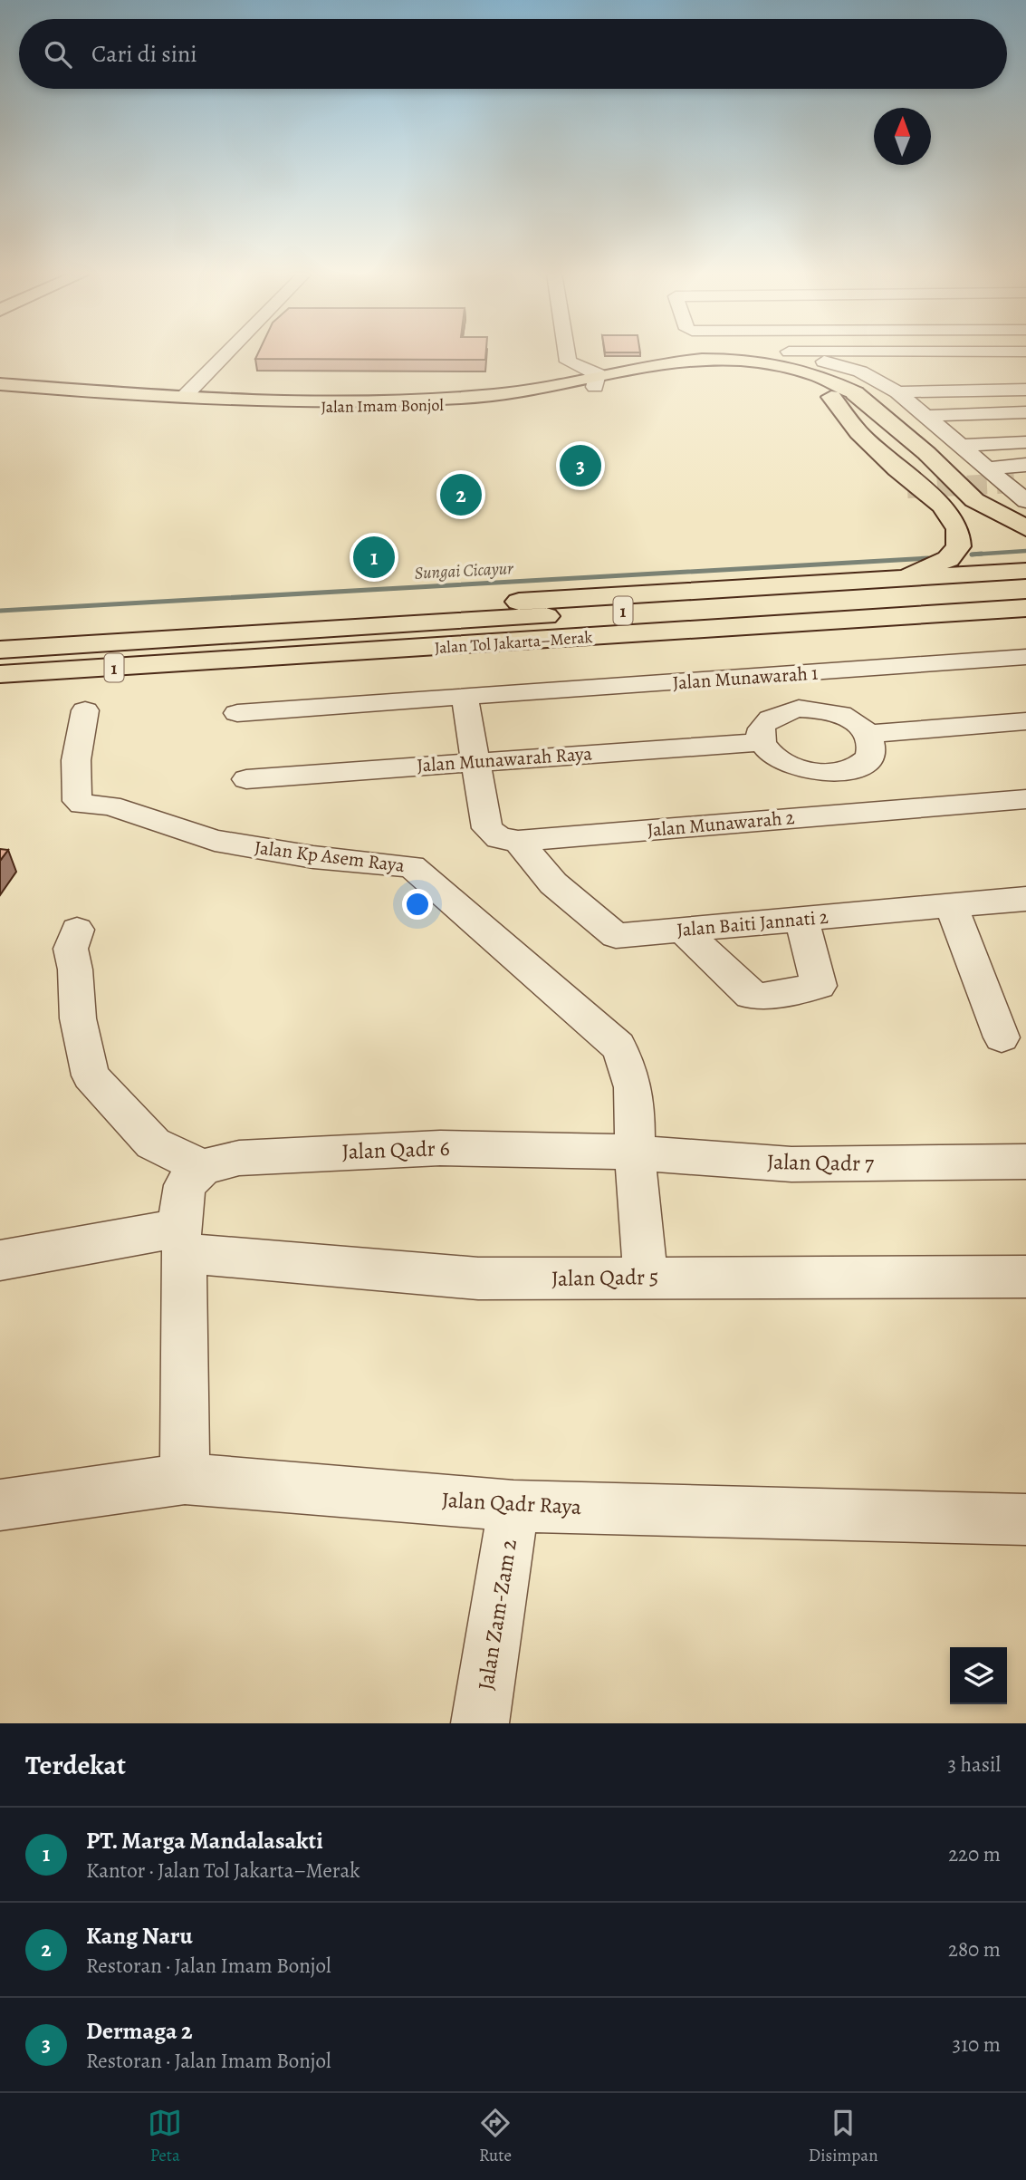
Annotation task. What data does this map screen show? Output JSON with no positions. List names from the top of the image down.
{
  "streets": {
    "main road": ["Jalan Imam Bonjol", "1", "Jalan Tol Jakarta–Merak"],
    "street": [
      "Jalan Munawarah 1",
      "Jalan Munawarah Raya",
      "Jalan Munawarah 2",
      "Jalan Kp Asem Raya",
      "Jalan Baiti Jannati 2",
      "Jalan Qadr 6",
      "Jalan Qadr 7",
      "Jalan Qadr 5",
      "Jalan Qadr Raya",
      "Jalan Zam-Zam 2"
    ]
  },
  "crossings": [
    ["Jalan Munawarah Raya", "Jalan Munawarah 2"],
    ["Jalan Munawarah 2", "Jalan Baiti Jannati 2"],
    ["Jalan Kp Asem Raya", "Jalan Qadr 6"],
    ["Jalan Kp Asem Raya", "Jalan Qadr 7"],
    ["Jalan Qadr 6", "Jalan Qadr 7"],
    ["Jalan Qadr Raya", "Jalan Zam-Zam 2"]
  ],
  "water": ["Sungai Cicayur"],
  "north": "top",
  "page": {
    "search": "Cari di sini",
    "pins": ["3", "2", "1"],
    "heading": ["Terdekat", "3 hasil"],
    "list": [
      {
        "mark": "1",
        "name": "PT. Marga Mandalasakti",
        "note": "Kantor · Jalan Tol Jakarta–Merak",
        "value": "220 m"
      },
      {
        "mark": "2",
        "name": "Kang Naru",
        "note": "Restoran · Jalan Imam Bonjol",
        "value": "280 m"
      },
      {
        "mark": "3",
        "name": "Dermaga 2",
        "note": "Restoran · Jalan Imam Bonjol",
        "value": "310 m"
      }
    ],
    "nav": ["Peta", "Rute", "Disimpan"]
  }
}
